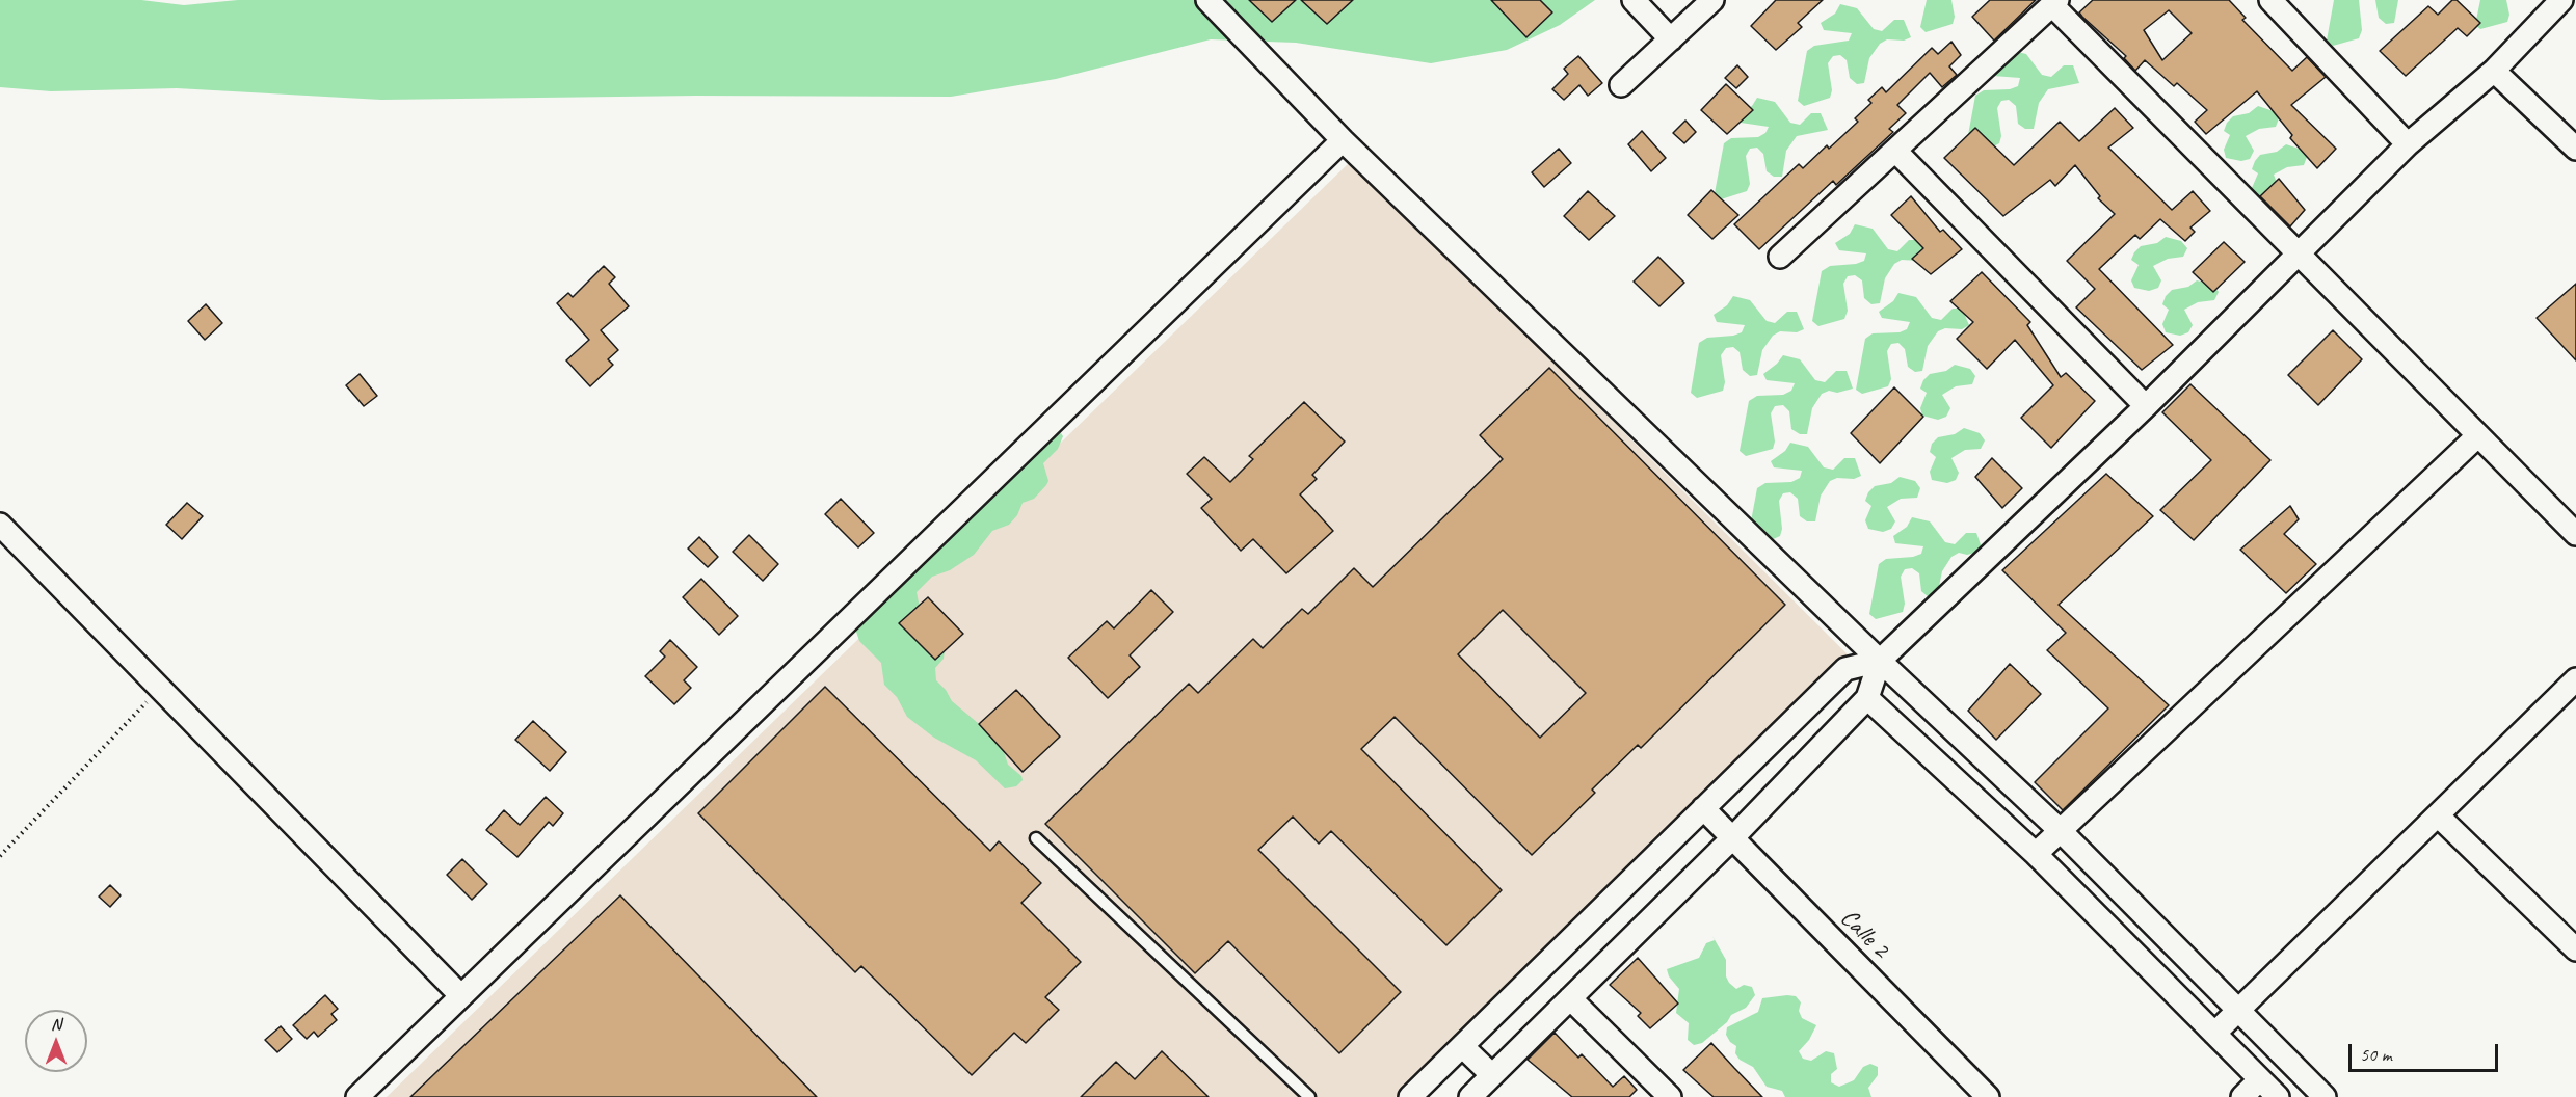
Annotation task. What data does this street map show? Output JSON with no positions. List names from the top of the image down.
{
  "streets": {
    "street": ["Calle 2"]
  },
  "scale_bar": "50 m",
  "north": "top"
}
